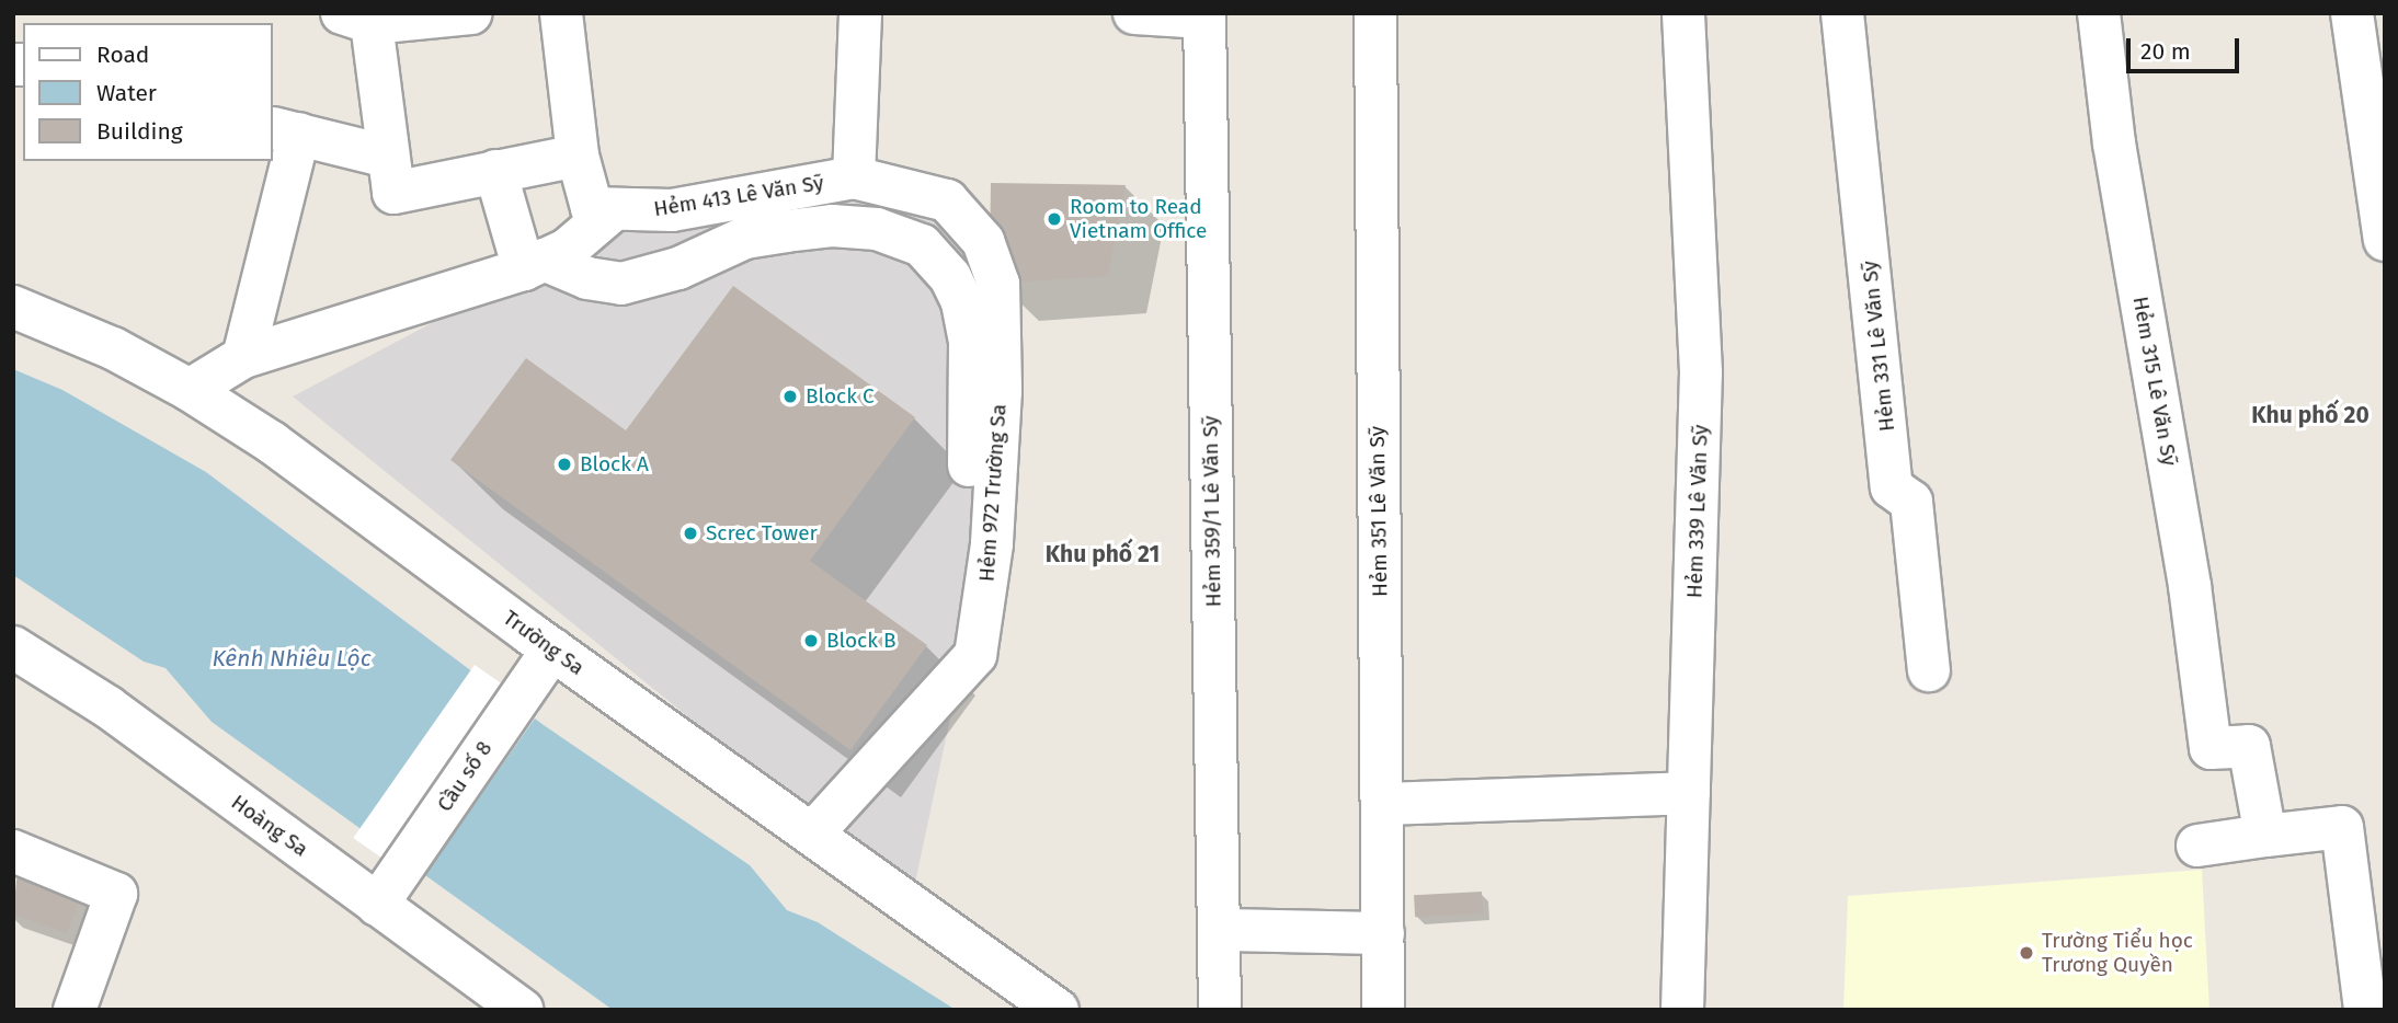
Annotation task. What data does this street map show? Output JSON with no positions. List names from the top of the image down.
{
  "streets": {
    "street": [
      "Hẻm 413 Lê Văn Sỹ",
      "Hẻm 331 Lê Văn Sỹ",
      "Hẻm 315 Lê Văn Sỹ",
      "Hẻm 972 Trường Sa",
      "Hẻm 359/1 Lê Văn Sỹ",
      "Hẻm 351 Lê Văn Sỹ",
      "Hẻm 339 Lê Văn Sỹ",
      "Trường Sa",
      "Cầu số 8",
      "Hoàng Sa"
    ]
  },
  "crossings": [
    ["Hẻm 413 Lê Văn Sỹ", "Hẻm 972 Trường Sa"],
    ["Hẻm 972 Trường Sa", "Trường Sa"],
    ["Trường Sa", "Cầu số 8"],
    ["Cầu số 8", "Hoàng Sa"]
  ],
  "districts": ["Khu phố 20", "Khu phố 21"],
  "water": ["Kênh Nhiêu Lộc"],
  "places": [
    "Room to Read Vietnam Office",
    "Block C",
    "Block A",
    "Screc Tower",
    "Block B",
    "Trường Tiểu học Trương Quyền"
  ],
  "legend": ["Road", "Water", "Building"],
  "scale_bar": "20 m"
}
